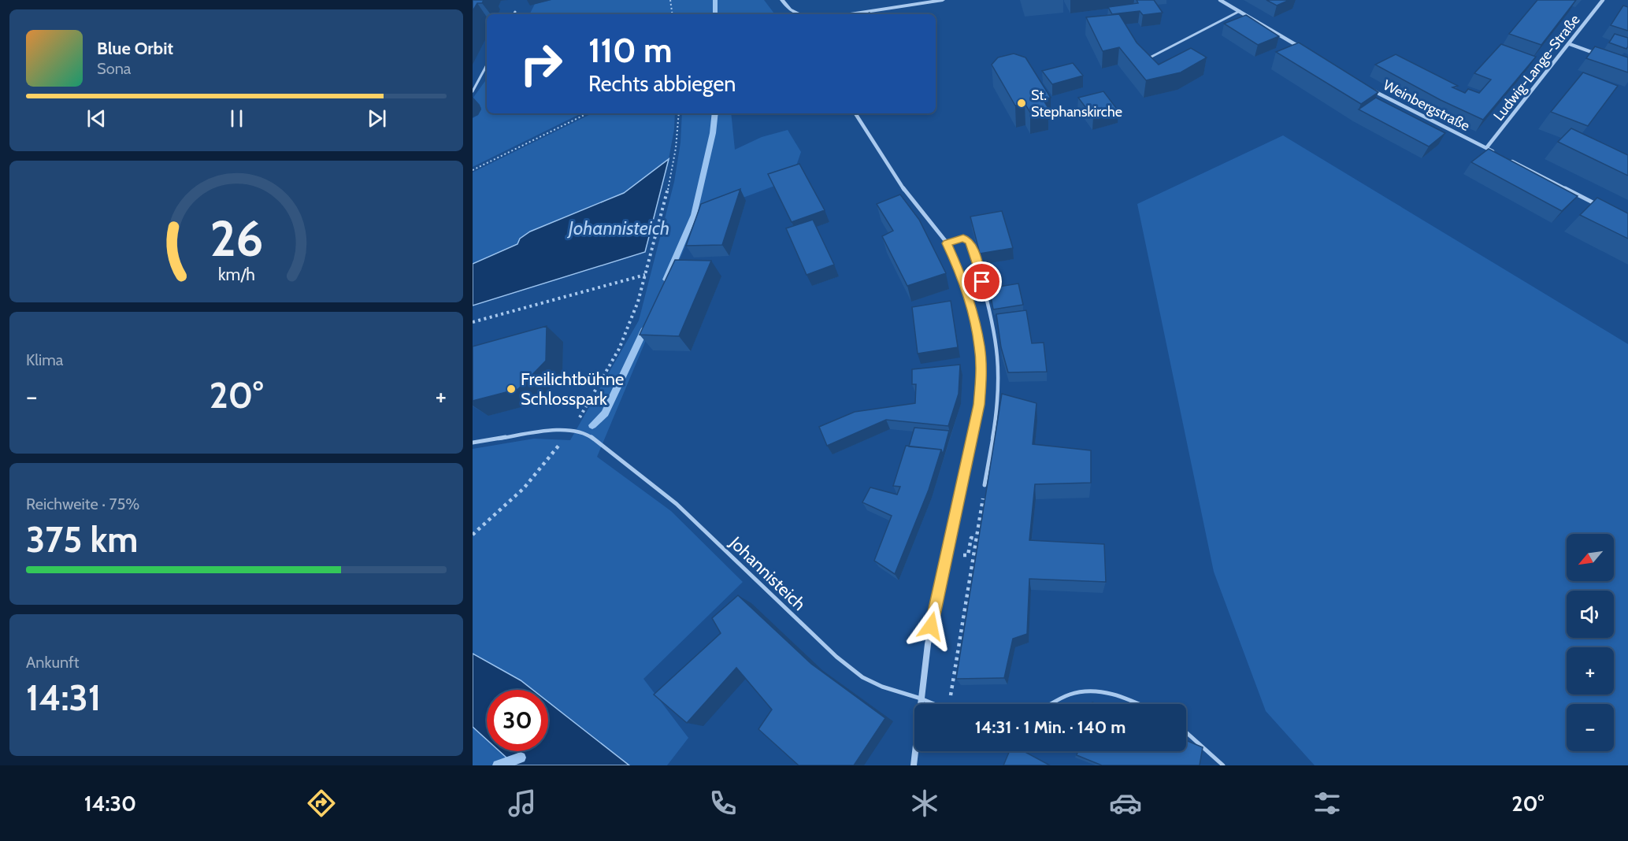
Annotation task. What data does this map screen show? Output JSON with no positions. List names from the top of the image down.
{
  "streets": {
    "street": ["Ludwig-Lange-Straße", "Weinbergstraße"],
    "lane": ["Johannisteich"]
  },
  "crossings": [
    ["Ludwig-Lange-Straße", "Weinbergstraße"]
  ],
  "water": ["Johannisteich"],
  "places": ["St. Stephanskirche", "Freilichtbühne Schlosspark"],
  "north": "bottom left",
  "page": {
    "turn": ["110 m", "Rechts abbiegen"],
    "song": ["Blue Orbit", "Sona"],
    "tile": [
      "Klima",
      ["Reichweite · 75%", "375 km"],
      ["Ankunft", "14:31"]
    ],
    "heat": ["−", "20°", "+"],
    "map_buttons": ["+", "−"],
    "limit": "30",
    "trip": "14:31 · 1 Min. · 140 m",
    "tabs": ["14:30", "20°"],
    "gauge": ["26", "km/h"]
  }
}
